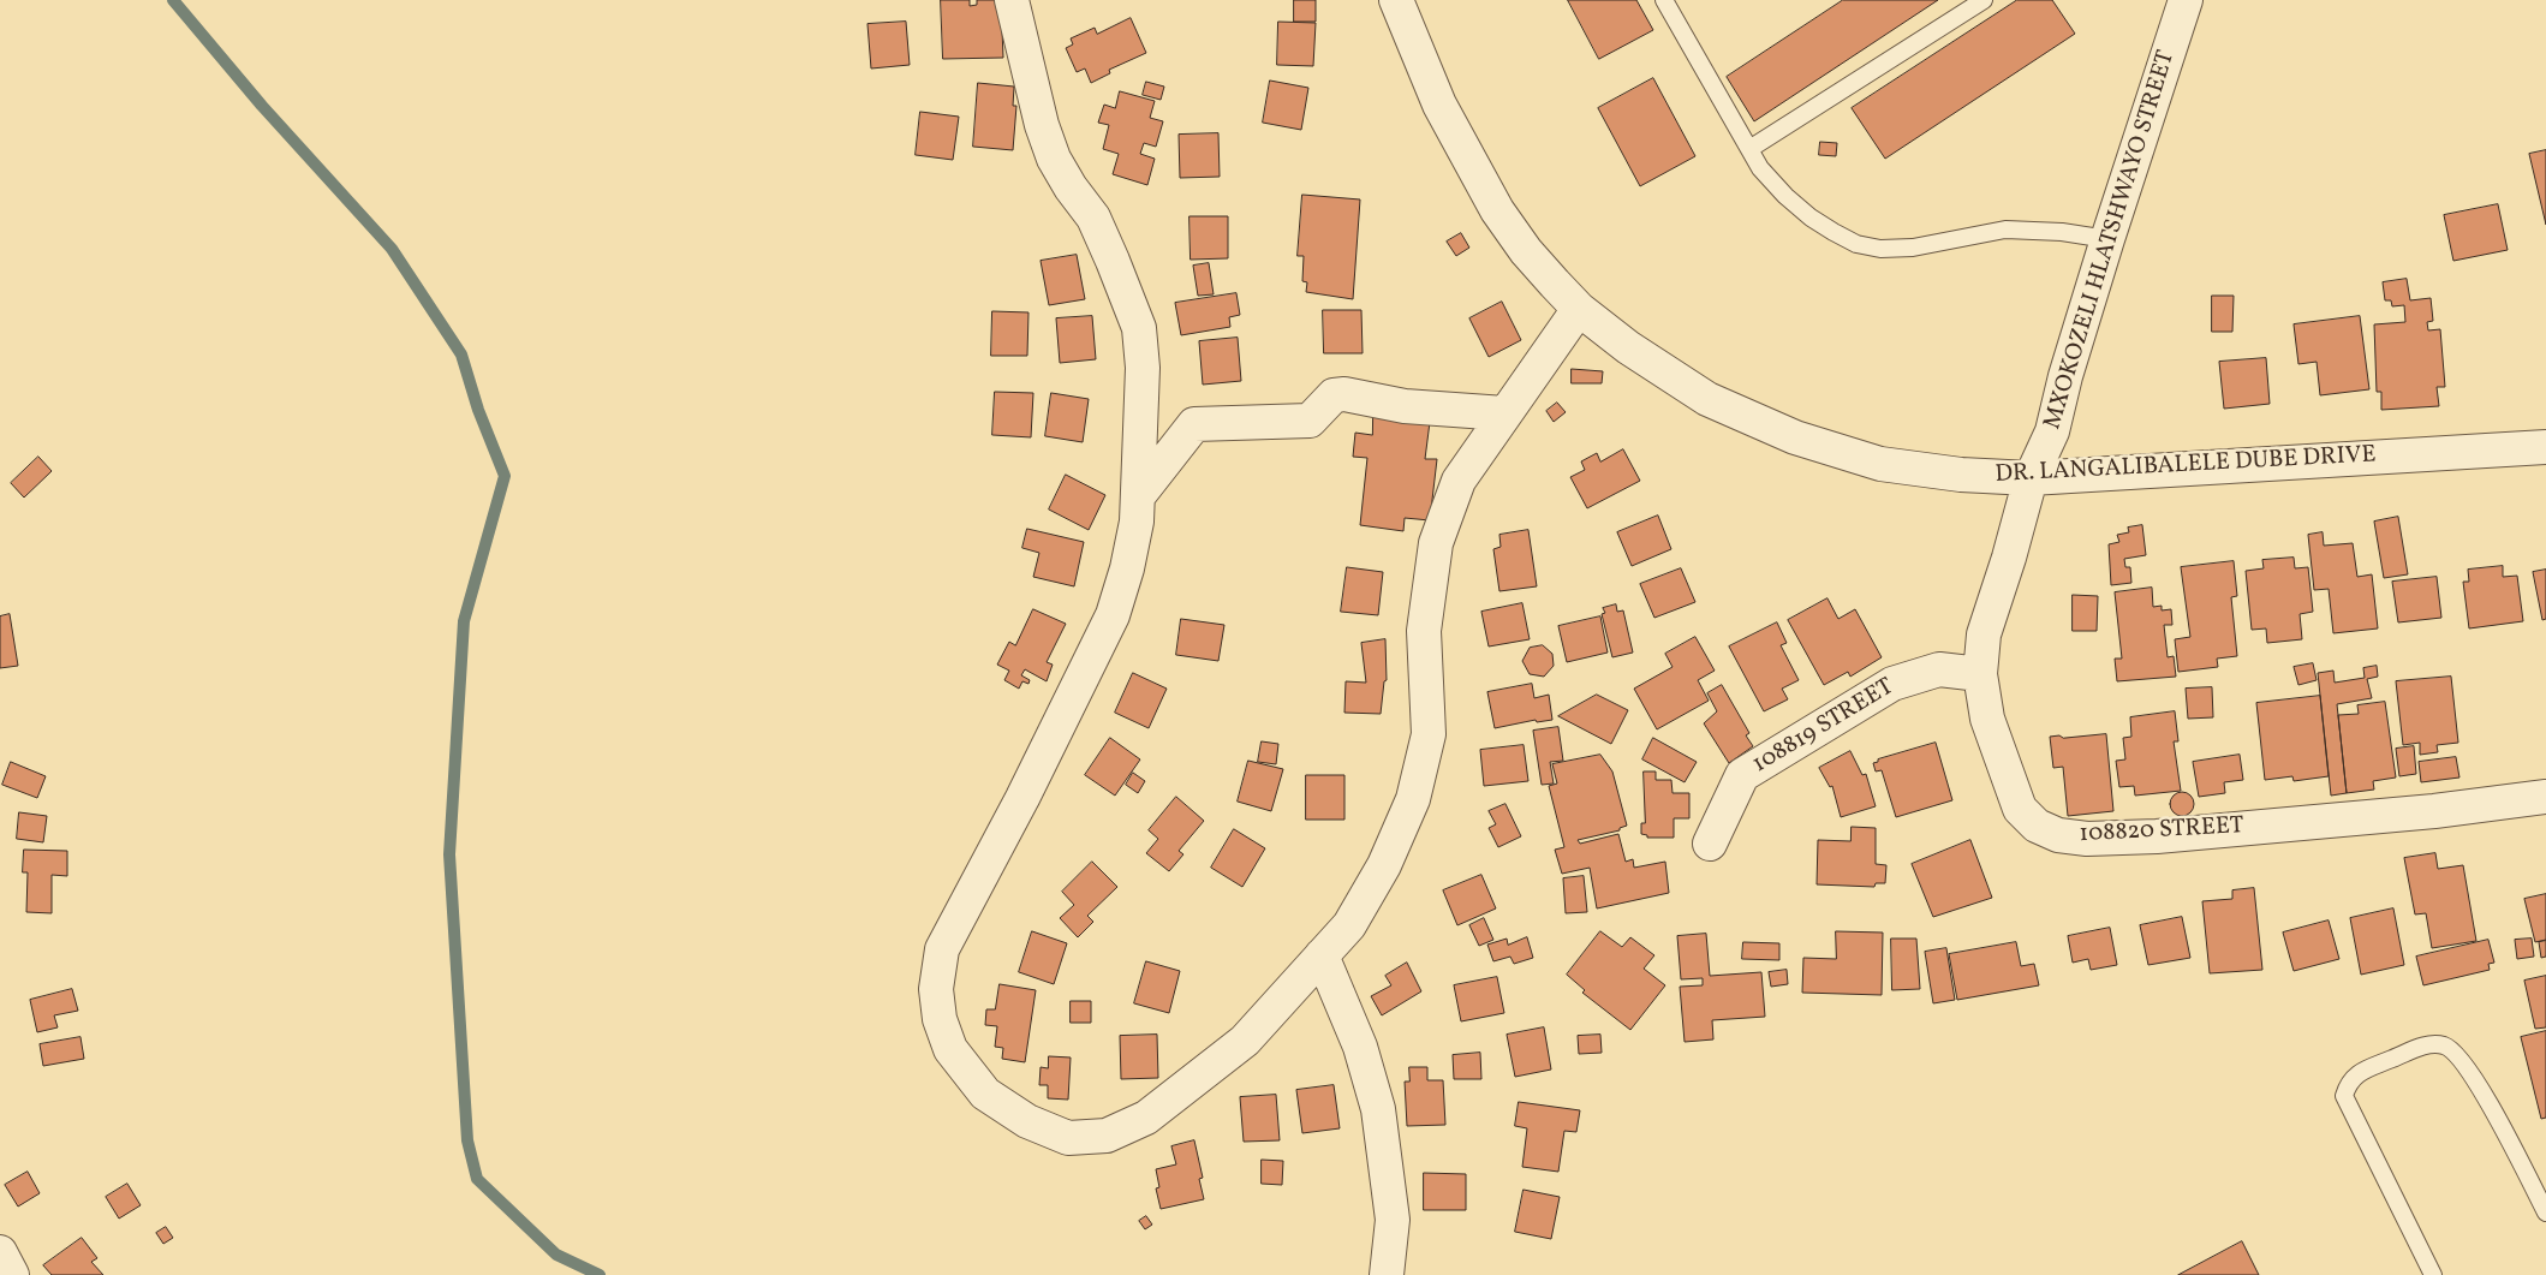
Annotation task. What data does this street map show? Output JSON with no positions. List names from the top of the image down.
{
  "streets": {
    "street": [
      "MXOKOZELI HLATSHWAYO STREET",
      "DR. LANGALIBALELE DUBE DRIVE",
      "108819 STREET",
      "108820 STREET"
    ]
  },
  "crossings": [
    ["MXOKOZELI HLATSHWAYO STREET", "DR. LANGALIBALELE DUBE DRIVE"],
    ["MXOKOZELI HLATSHWAYO STREET", "108820 STREET"],
    ["DR. LANGALIBALELE DUBE DRIVE", "108820 STREET"],
    ["108819 STREET", "108820 STREET"]
  ]
}
